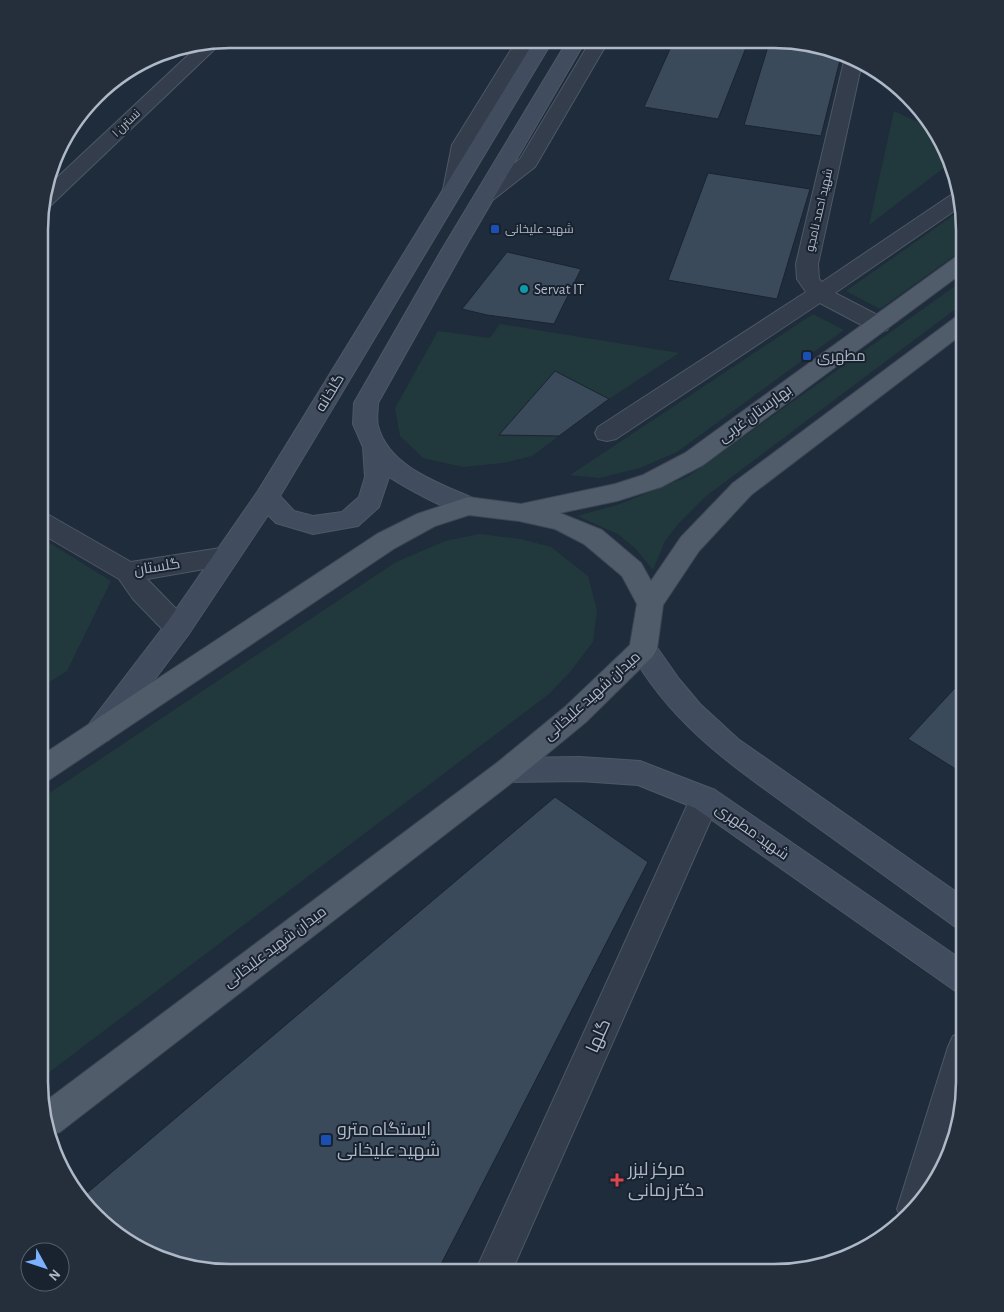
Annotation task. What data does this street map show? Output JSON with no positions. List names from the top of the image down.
{
  "streets": {
    "main road": [
      "گلخانه",
      "بهارستان غربی",
      "میدان شهید علیخانی",
      "شهید مطهری"
    ],
    "street": [
      "نسترن ۱",
      "شهید احمد نامجو",
      "گلستان",
      "گلها"
    ]
  },
  "crossings": [
    ["گلخانه", "گلستان"],
    ["میدان شهید علیخانی", "شهید مطهری"],
    ["شهید مطهری", "گلها"]
  ],
  "places": {
    "transit": ["شهید علیخانی", "مطهری", "ایستگاه مترو شهید علیخانی"],
    "other": ["Servat IT"],
    "health": ["مرکز لیزر دکتر زمانی"]
  },
  "north": "bottom right"
}
